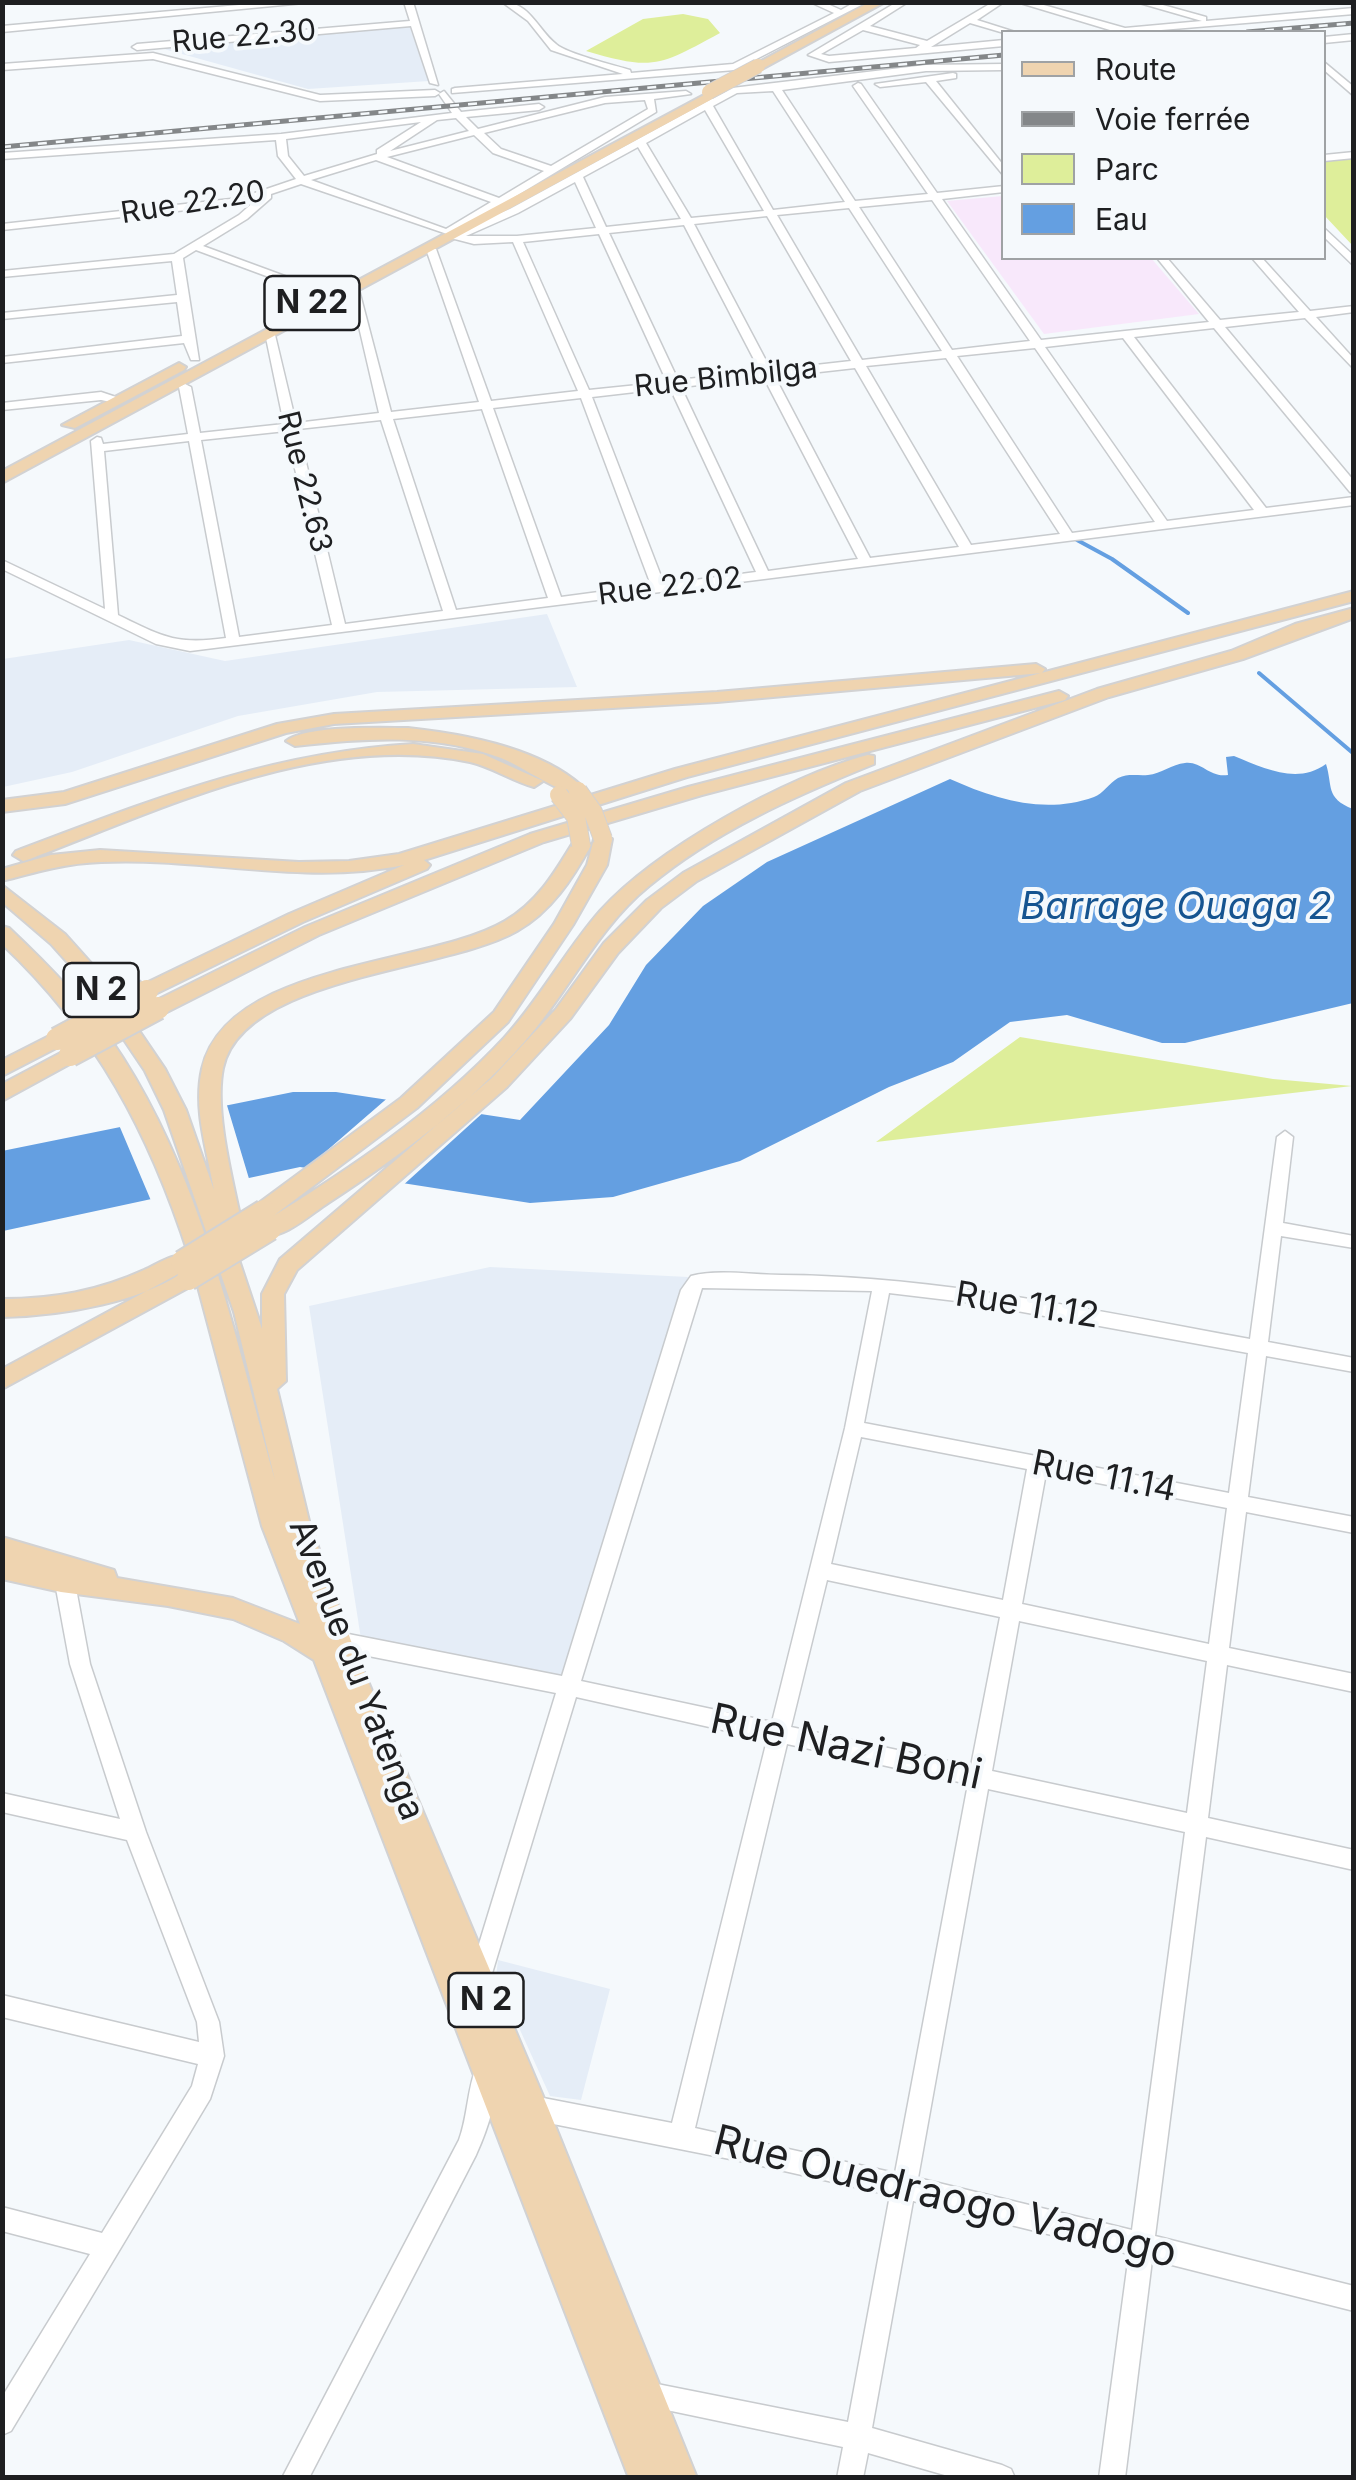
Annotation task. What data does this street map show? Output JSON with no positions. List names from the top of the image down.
{
  "streets": {
    "main road": ["N 22", "N 2", "Avenue du Yatenga"],
    "street": [
      "Rue 22.30",
      "Rue 22.20",
      "Rue Bimbilga",
      "Rue 22.63",
      "Rue 22.02",
      "Rue 11.12",
      "Rue 11.14",
      "Rue Nazi Boni",
      "Rue Ouedraogo Vadogo"
    ]
  },
  "crossings": [
    ["N 22", "Rue 22.63"],
    ["Rue Bimbilga", "Rue 22.63"],
    ["Rue 22.63", "Rue 22.02"],
    ["Rue 11.12", "Rue Nazi Boni"],
    ["Avenue du Yatenga", "Rue Nazi Boni"],
    ["Avenue du Yatenga", "Rue Ouedraogo Vadogo"]
  ],
  "water": ["Barrage Ouaga 2"],
  "legend": [
    "Route",
    "Voie ferrée",
    "Parc",
    "Eau"
  ]
}
